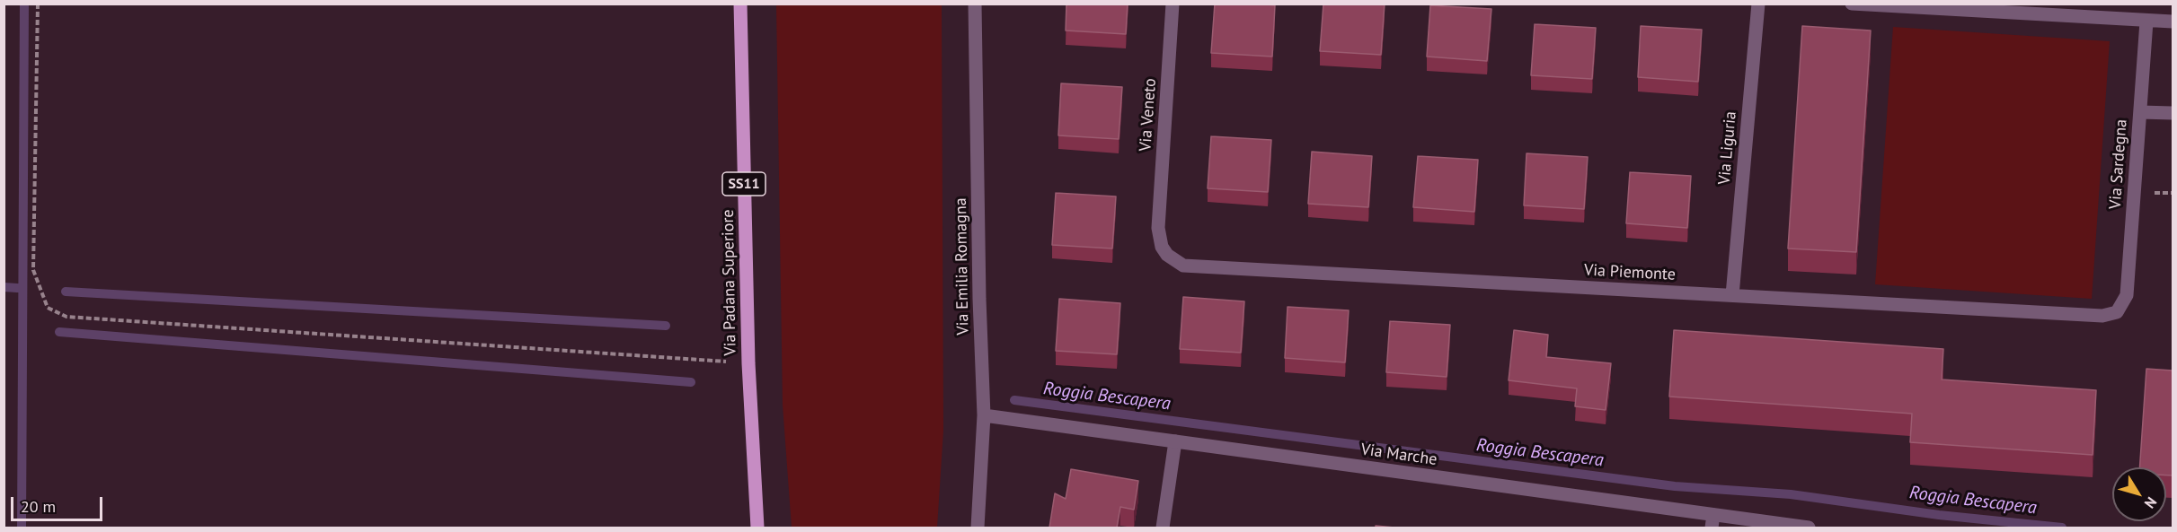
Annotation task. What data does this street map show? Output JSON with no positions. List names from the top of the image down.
{
  "streets": {
    "main road": ["SS11", "Via Padana Superiore"],
    "street": [
      "Via Veneto",
      "Via Liguria",
      "Via Sardegna",
      "Via Emilia Romagna",
      "Via Piemonte",
      "Via Marche"
    ]
  },
  "crossings": [
    ["Via Veneto", "Via Piemonte"],
    ["Via Liguria", "Via Piemonte"],
    ["Via Sardegna", "Via Piemonte"],
    ["Via Emilia Romagna", "Via Marche"]
  ],
  "water": ["Roggia Bescapera"],
  "scale_bar": "20 m",
  "north": "bottom right"
}
